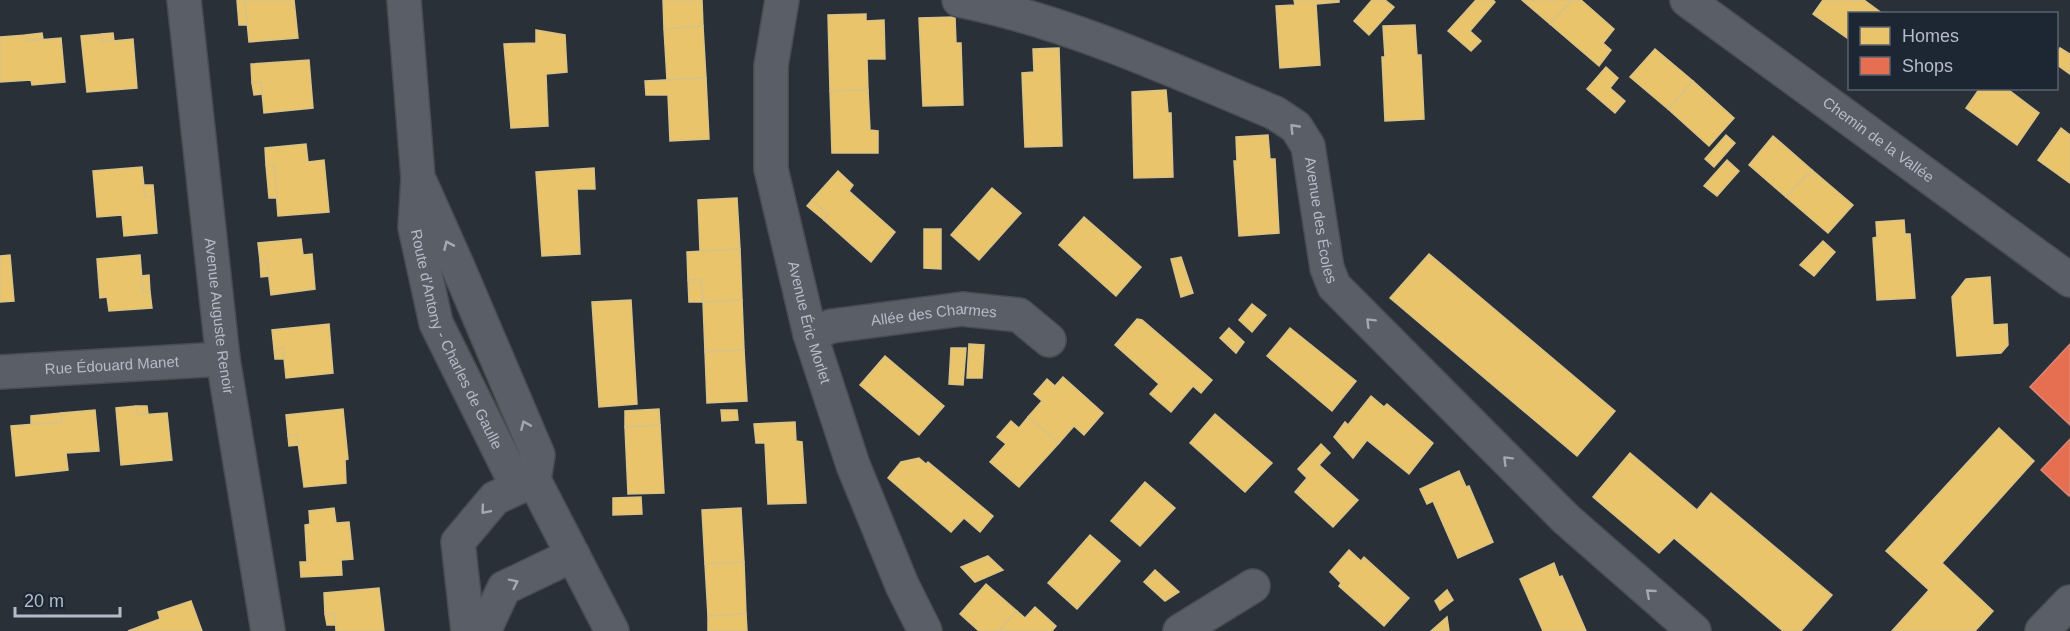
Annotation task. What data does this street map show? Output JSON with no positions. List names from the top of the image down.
{
  "streets": {
    "street": [
      "Chemin de la Vallée",
      "Avenue des Écoles",
      "Avenue Auguste Renoir",
      "Allée des Charmes",
      "Avenue Éric Morlet",
      "Route d'Antony - Charles de Gaulle",
      "Rue Édouard Manet"
    ]
  },
  "crossings": [
    ["Avenue Auguste Renoir", "Rue Édouard Manet"],
    ["Allée des Charmes", "Avenue Éric Morlet"]
  ],
  "one_way": ["Avenue des Écoles"],
  "legend": ["Homes", "Shops"],
  "scale_bar": "20 m"
}
